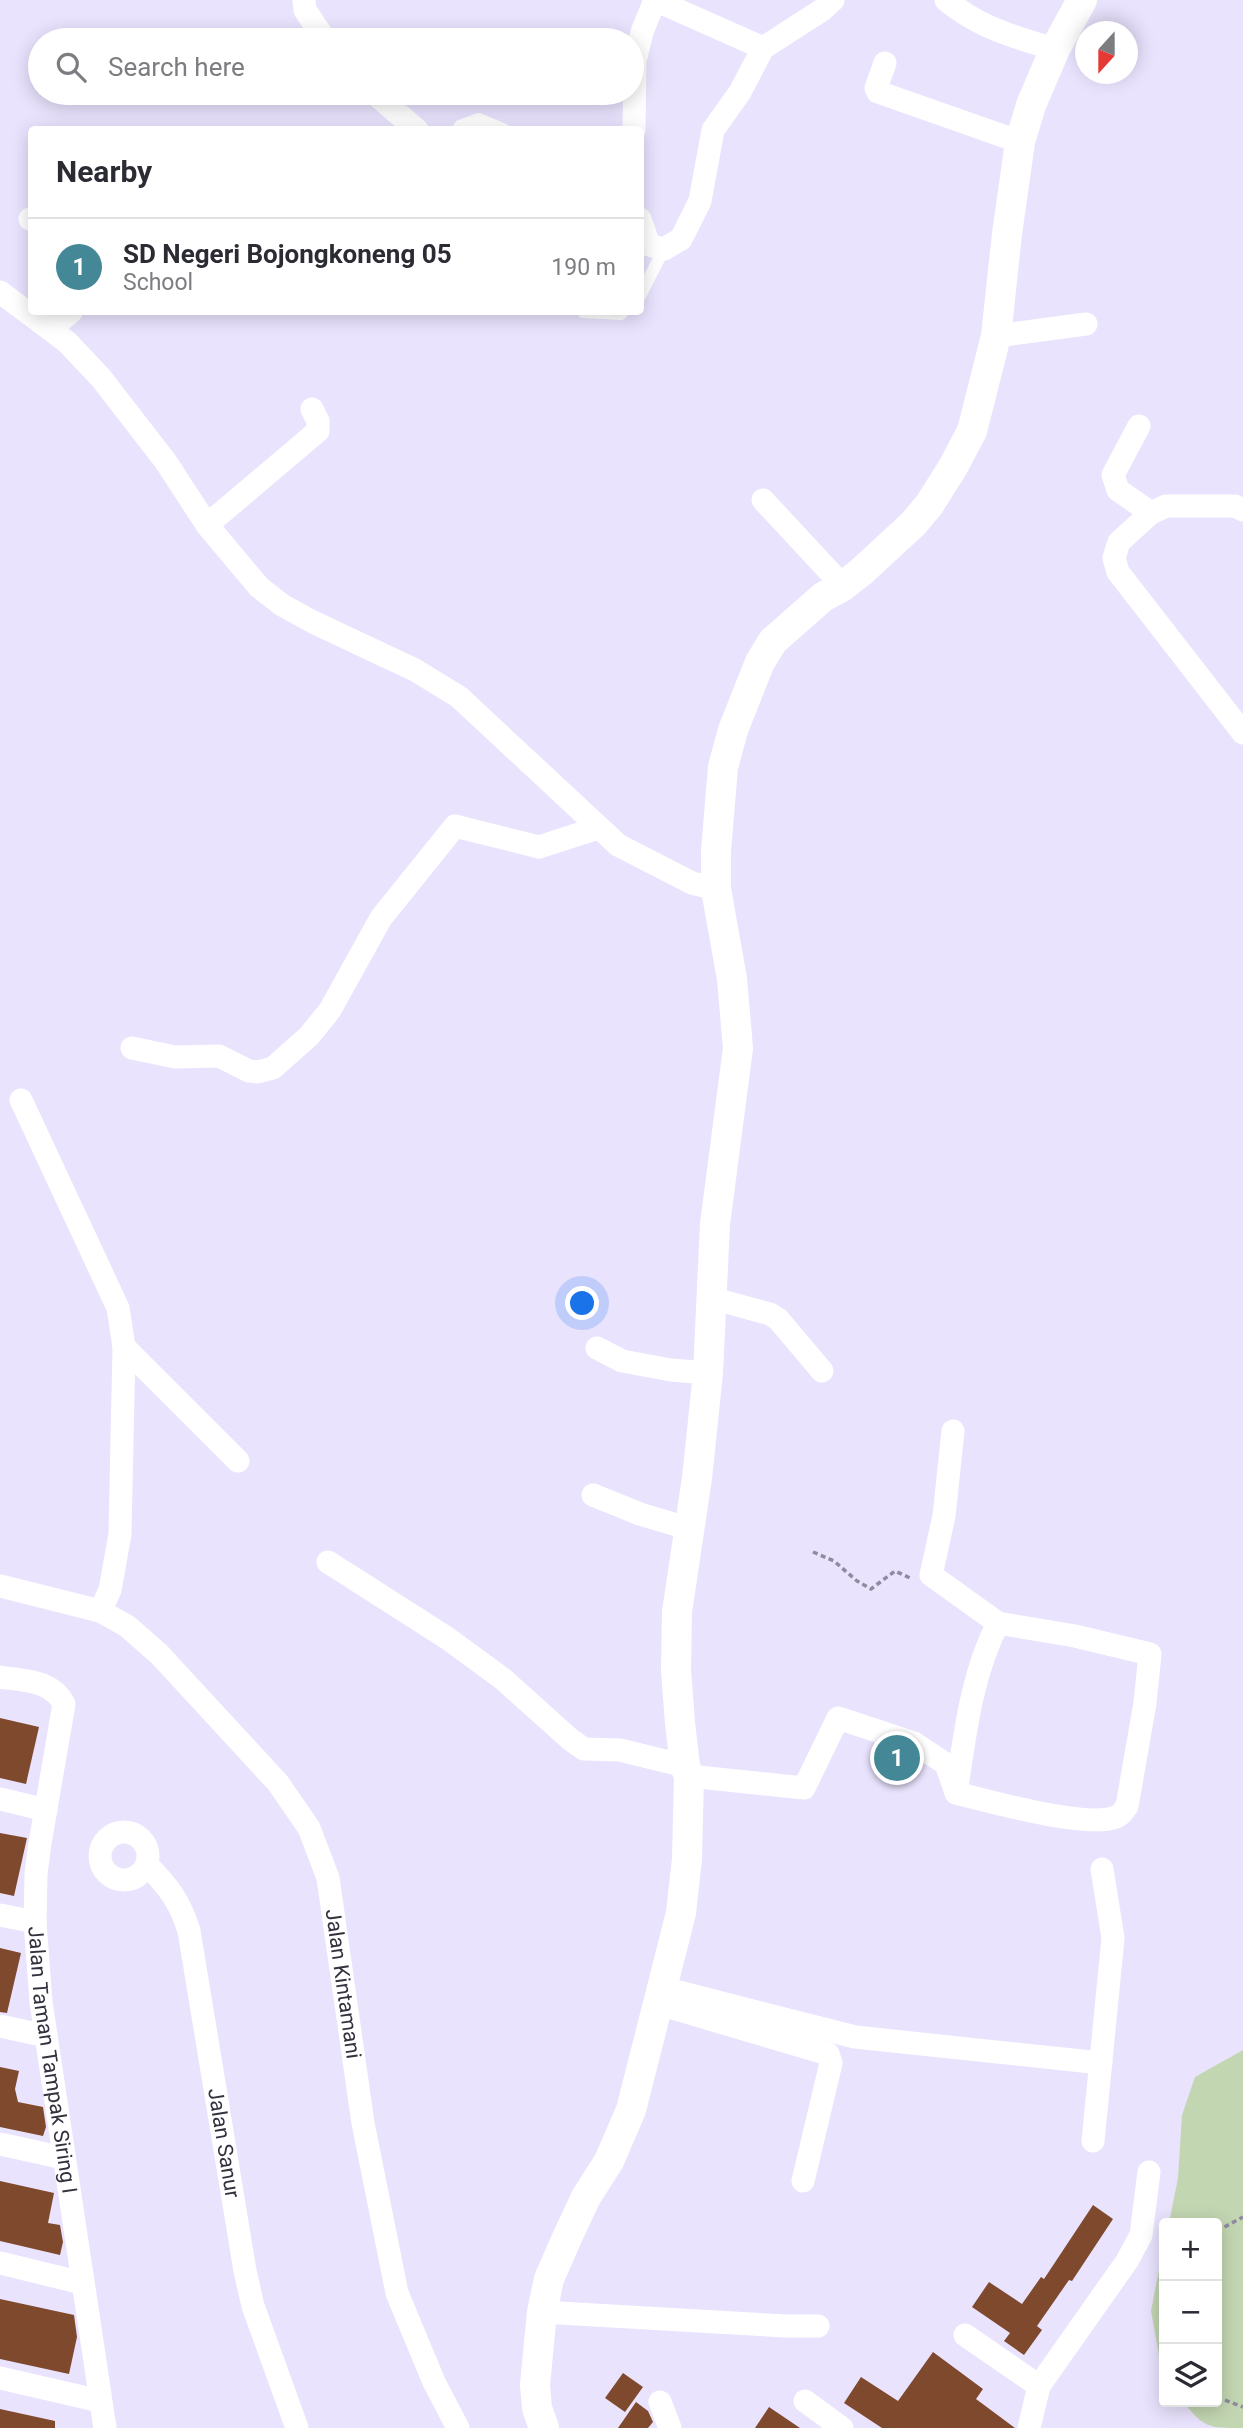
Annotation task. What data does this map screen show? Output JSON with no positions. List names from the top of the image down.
{
  "streets": {
    "street": ["Jalan Kintamani", "Jalan Taman Tampak Siring I", "Jalan Sanur"]
  },
  "north": "bottom",
  "page": {
    "search": "Search here",
    "heading": "Nearby",
    "list": [
      {
        "mark": "1",
        "name": "SD Negeri Bojongkoneng 05",
        "note": "School",
        "value": "190 m"
      }
    ],
    "pins": "1",
    "map_buttons": ["+", "−"]
  }
}
